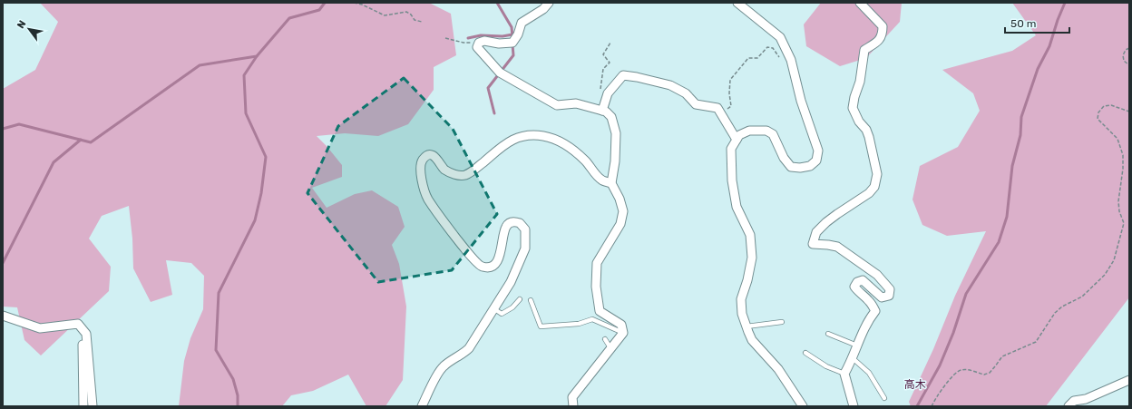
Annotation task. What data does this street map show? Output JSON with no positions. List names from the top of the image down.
{
  "districts": ["高木"],
  "scale_bar": "50 m",
  "north": "top left"
}
